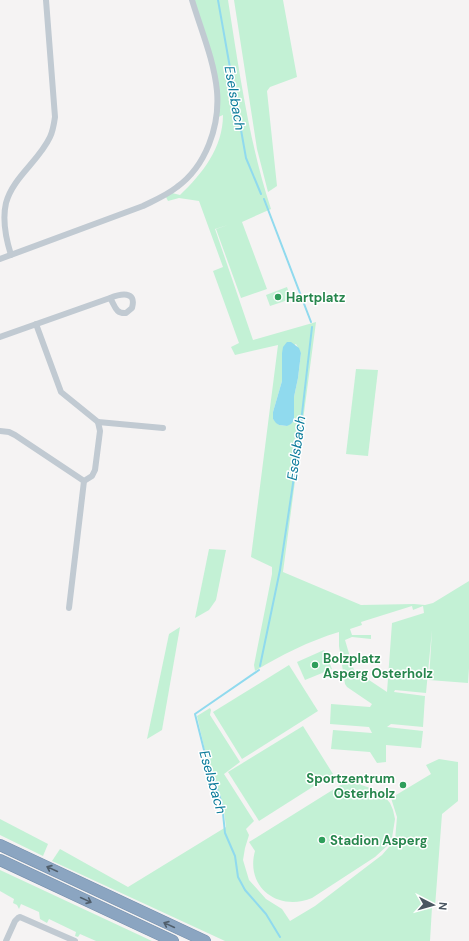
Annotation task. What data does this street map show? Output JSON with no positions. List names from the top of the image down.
{
  "water": ["Eselsbach"],
  "places": [
    "Hartplatz",
    "Bolzplatz Asperg Osterholz",
    "Sportzentrum Osterholz",
    "Stadion Asperg"
  ],
  "north": "right"
}
